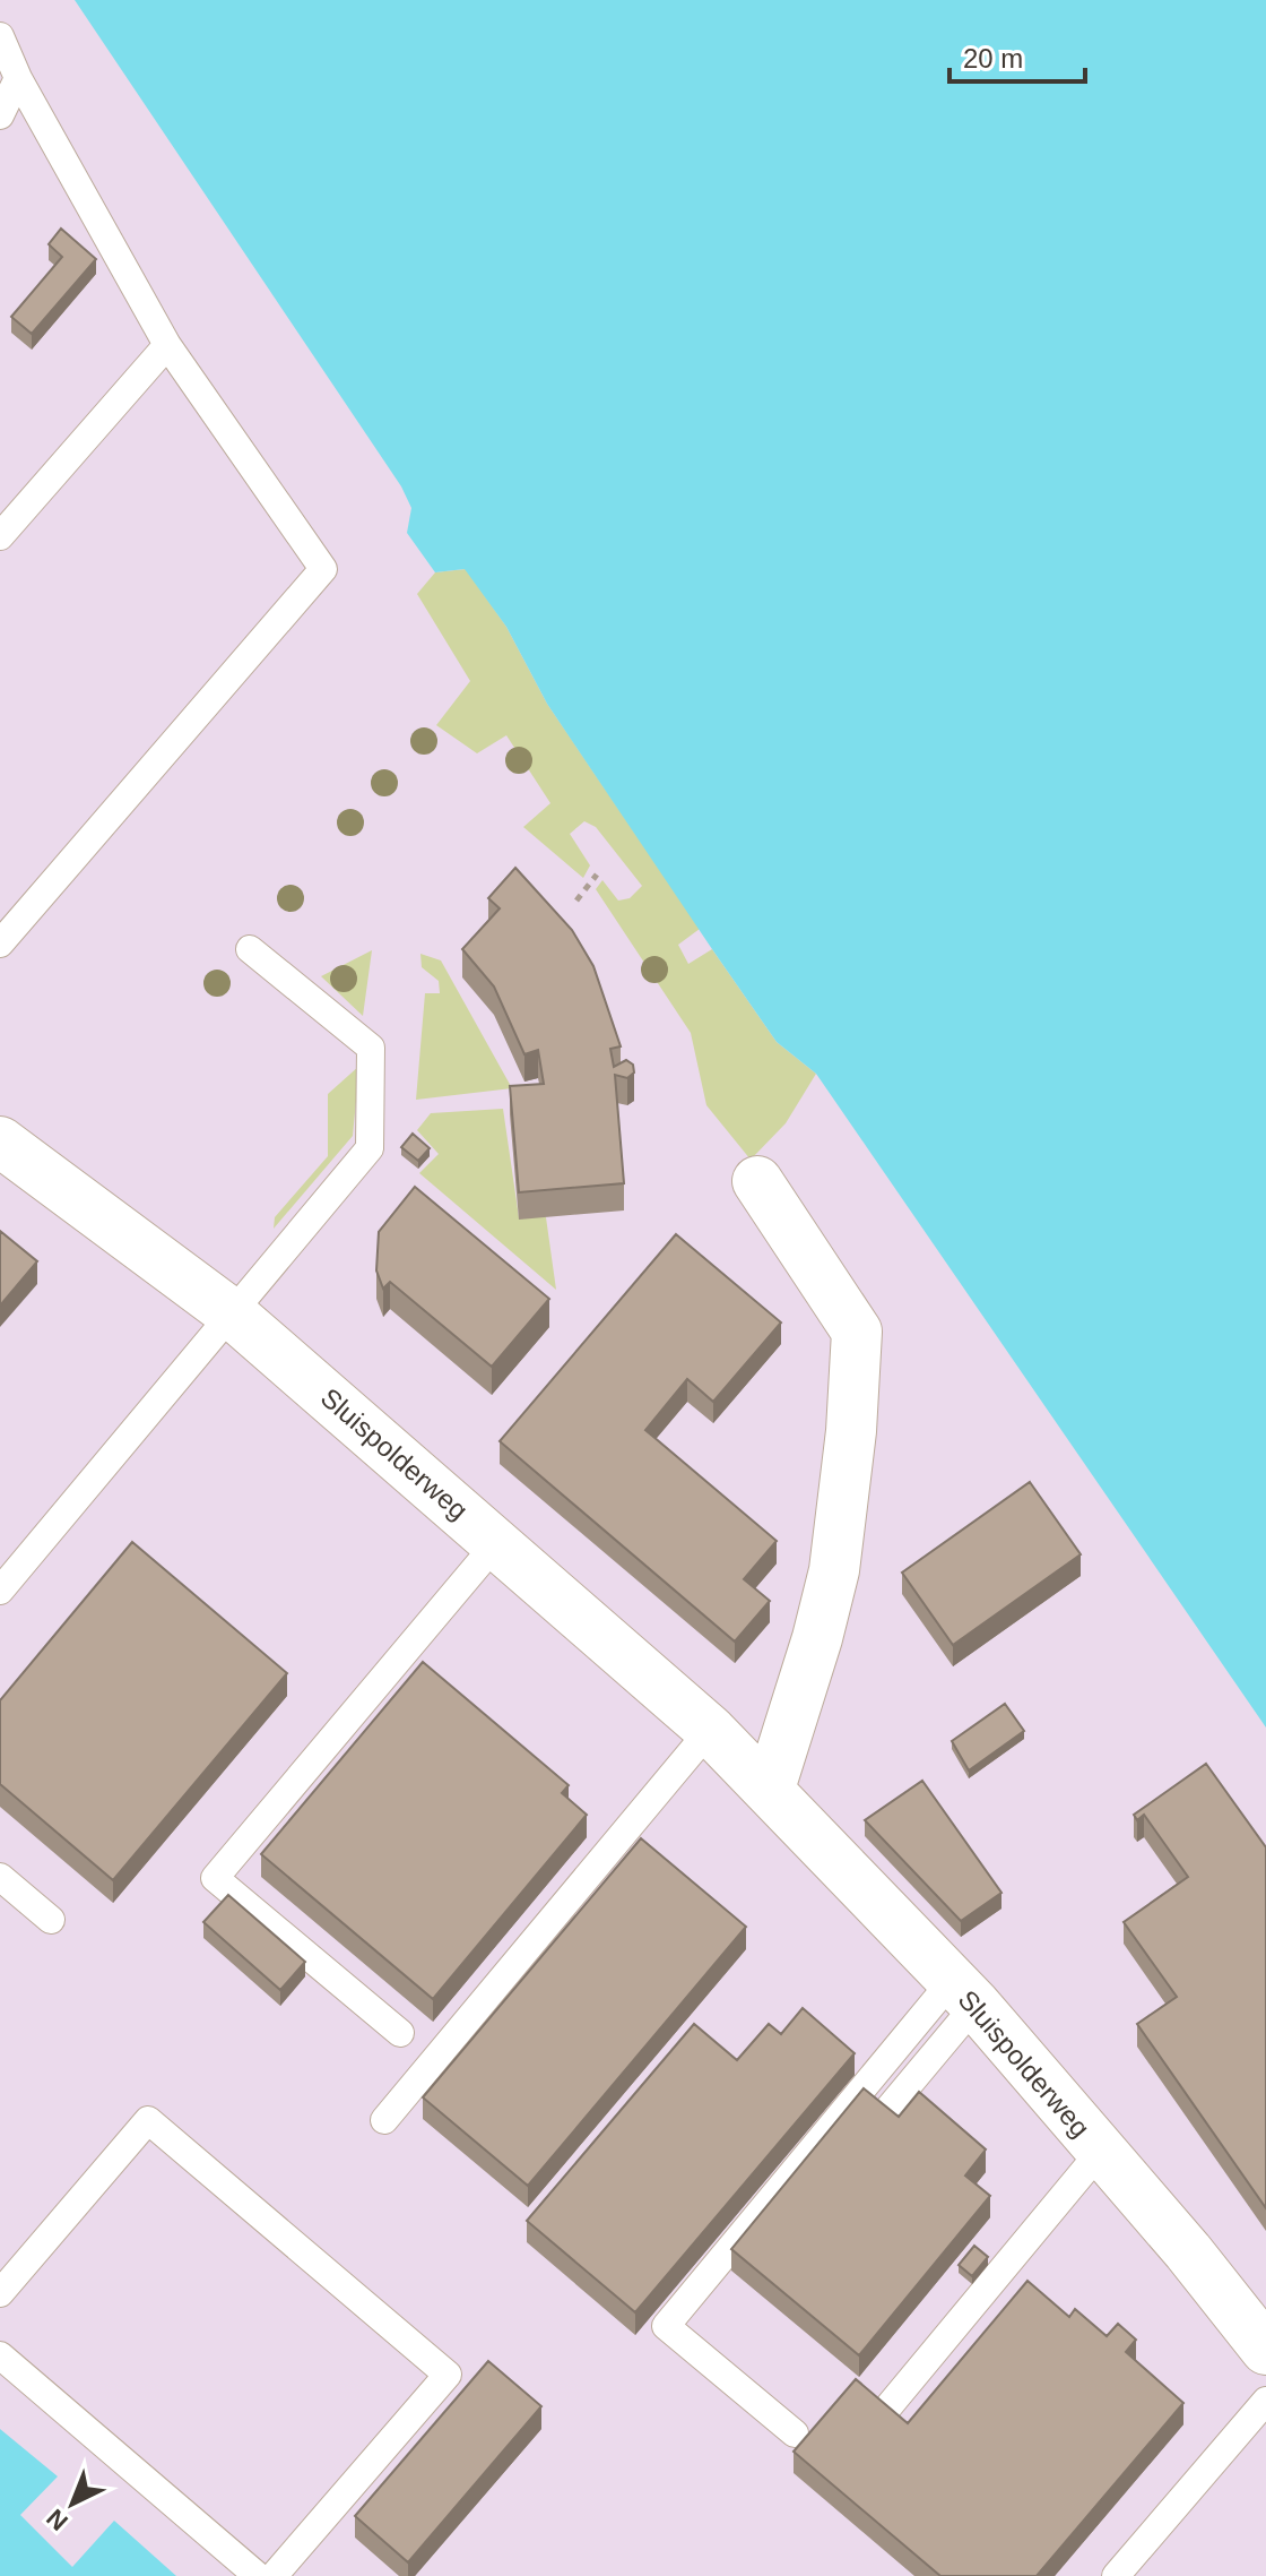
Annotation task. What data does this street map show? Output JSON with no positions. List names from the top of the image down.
{
  "streets": {
    "street": ["Sluispolderweg"]
  },
  "scale_bar": "20 m",
  "north": "bottom left"
}
